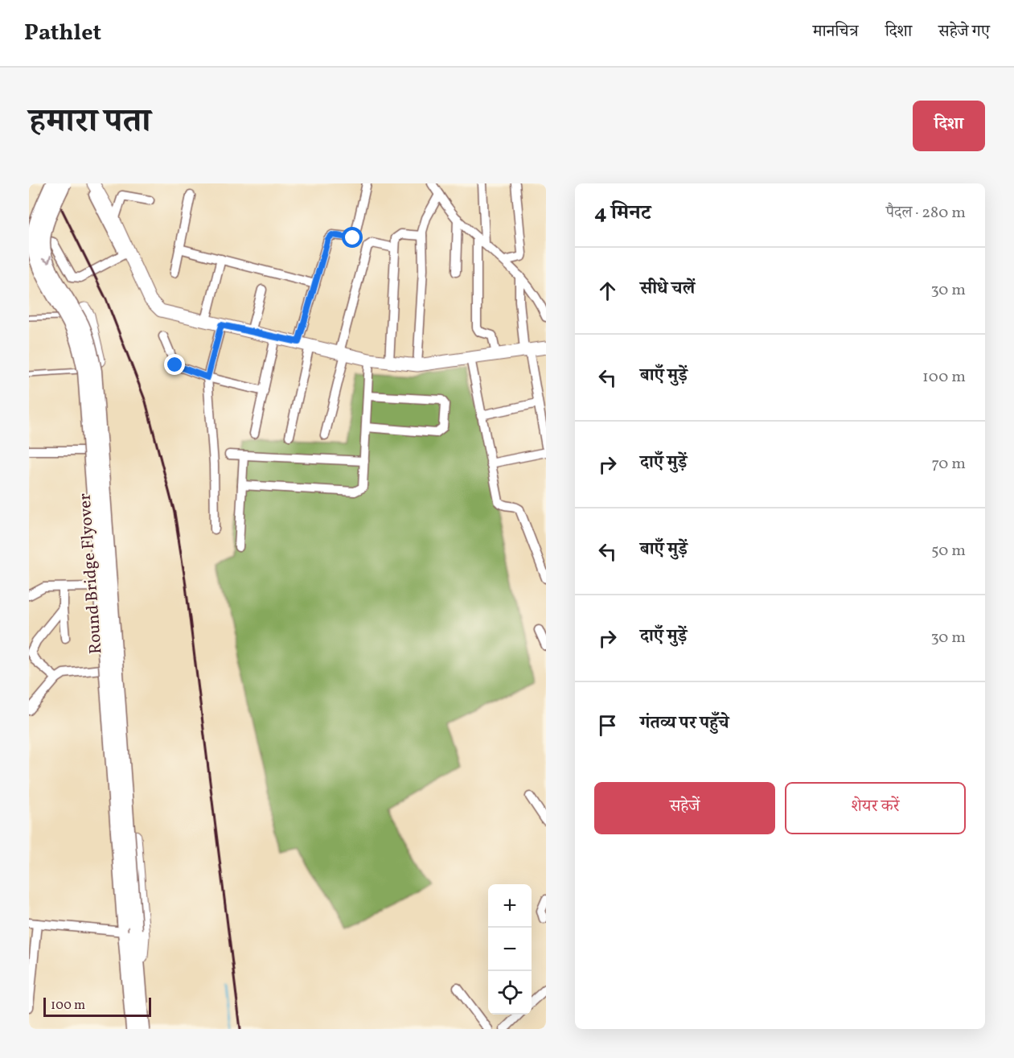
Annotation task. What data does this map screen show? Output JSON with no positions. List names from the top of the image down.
{
  "streets": {
    "main road": ["Round Bridge Flyover"]
  },
  "scale_bar": "100 m",
  "page": {
    "header": "Pathlet",
    "nav": ["मानचित्र", "दिशा", "सहेजे गए"],
    "title": "हमारा पता",
    "buttons": [
      "दिशा",
      ["सहेजें", "शेयर करें"]
    ],
    "heading": ["4 मिनट", "पैदल · 280 m"],
    "list": [
      ["सीधे चलें", "30 m"],
      ["बाएँ मुड़ें", "100 m"],
      ["दाएँ मुड़ें", "70 m"],
      ["बाएँ मुड़ें", "50 m"],
      ["दाएँ मुड़ें", "30 m"],
      "गंतव्य पर पहुँचे"
    ],
    "map_buttons": ["+", "−"],
    "scale": "100 m"
  }
}
